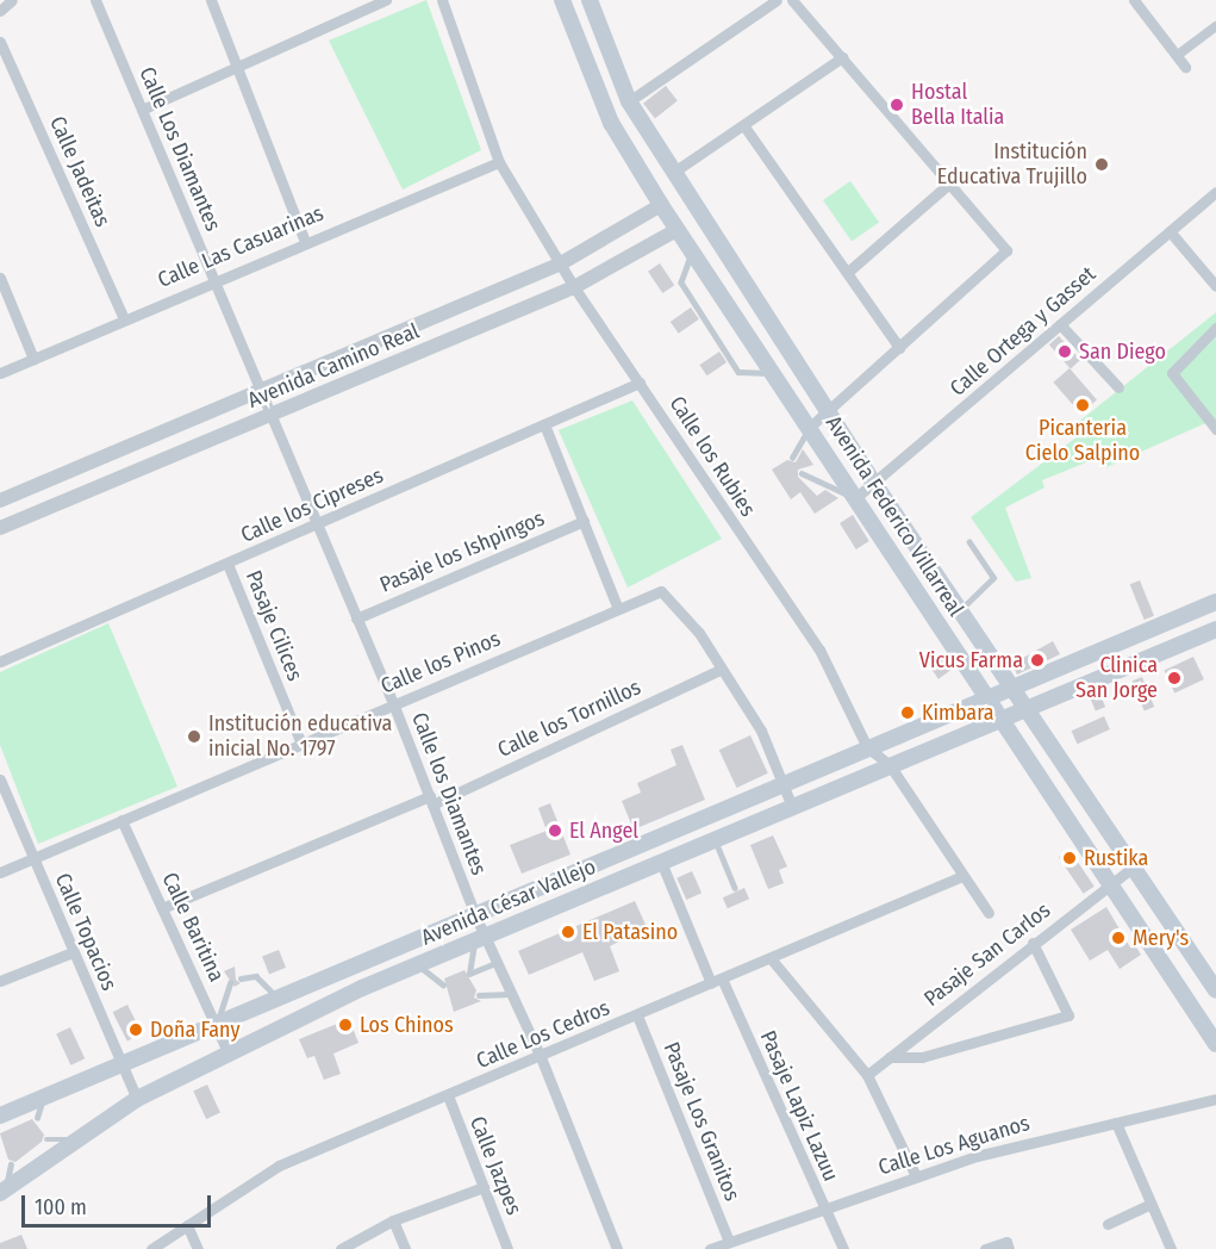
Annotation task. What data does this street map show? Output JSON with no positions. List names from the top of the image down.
{
  "streets": {
    "main road": ["Avenida Federico Villarreal", "Avenida César Vallejo"],
    "street": [
      "Calle Los Diamantes",
      "Calle Jadeitas",
      "Calle Las Casuarinas",
      "Calle Ortega y Gasset",
      "Avenida Camino Real",
      "Calle los Rubies",
      "Calle los Cipreses",
      "Pasaje los Ishpingos",
      "Pasaje Cilices",
      "Calle los Pinos",
      "Calle los Tornillos",
      "Calle los Diamantes",
      "Calle Baritina",
      "Calle Topacios",
      "Pasaje San Carlos",
      "Calle Los Cedros",
      "Pasaje Lapiz Lazuu",
      "Pasaje Los Granitos",
      "Calle Los Aguanos",
      "Calle Jazpes"
    ]
  },
  "crossings": [
    ["Calle Los Diamantes", "Calle Las Casuarinas"],
    ["Calle Los Diamantes", "Avenida Camino Real"],
    ["Calle Los Diamantes", "Calle los Diamantes"],
    ["Calle Jadeitas", "Calle Las Casuarinas"],
    ["Calle Las Casuarinas", "Calle los Rubies"],
    ["Calle Ortega y Gasset", "Avenida Federico Villarreal"],
    ["Avenida Camino Real", "Calle los Rubies"],
    ["Avenida Camino Real", "Avenida Federico Villarreal"],
    ["Avenida Camino Real", "Calle los Diamantes"],
    ["Calle los Rubies", "Calle los Cipreses"],
    ["Calle los Rubies", "Avenida César Vallejo"],
    ["Calle los Rubies", "Calle Los Cedros"],
    ["Calle los Cipreses", "Pasaje Cilices"],
    ["Calle los Cipreses", "Calle los Diamantes"],
    ["Avenida Federico Villarreal", "Avenida César Vallejo"],
    ["Avenida Federico Villarreal", "Pasaje San Carlos"],
    ["Pasaje los Ishpingos", "Calle los Diamantes"],
    ["Pasaje Cilices", "Calle los Pinos"],
    ["Calle los Pinos", "Calle los Tornillos"],
    ["Calle los Pinos", "Calle los Diamantes"],
    ["Calle los Pinos", "Calle Baritina"],
    ["Calle los Pinos", "Calle Topacios"],
    ["Calle los Tornillos", "Calle los Diamantes"],
    ["Calle los Tornillos", "Calle Baritina"],
    ["Calle los Diamantes", "Avenida César Vallejo"],
    ["Calle los Diamantes", "Calle Los Cedros"],
    ["Avenida César Vallejo", "Calle Baritina"],
    ["Avenida César Vallejo", "Calle Topacios"],
    ["Avenida César Vallejo", "Pasaje Lapiz Lazuu"],
    ["Calle Los Cedros", "Pasaje Lapiz Lazuu"],
    ["Calle Los Cedros", "Pasaje Los Granitos"],
    ["Calle Los Cedros", "Calle Jazpes"],
    ["Pasaje Lapiz Lazuu", "Calle Los Aguanos"],
    ["Pasaje Los Granitos", "Calle Los Aguanos"]
  ],
  "places": [
    "Hostal Bella Italia",
    "Institución Educativa Trujillo",
    "San Diego",
    "Picanteria Cielo Salpino",
    "Vicus Farma",
    "Clinica San Jorge",
    "Kimbara",
    "Institución educativa inicial No. 1797",
    "El Angel",
    "Rustika",
    "El Patasino",
    "Mery's",
    "Los Chinos",
    "Doña Fany"
  ],
  "scale_bar": "100 m"
}
